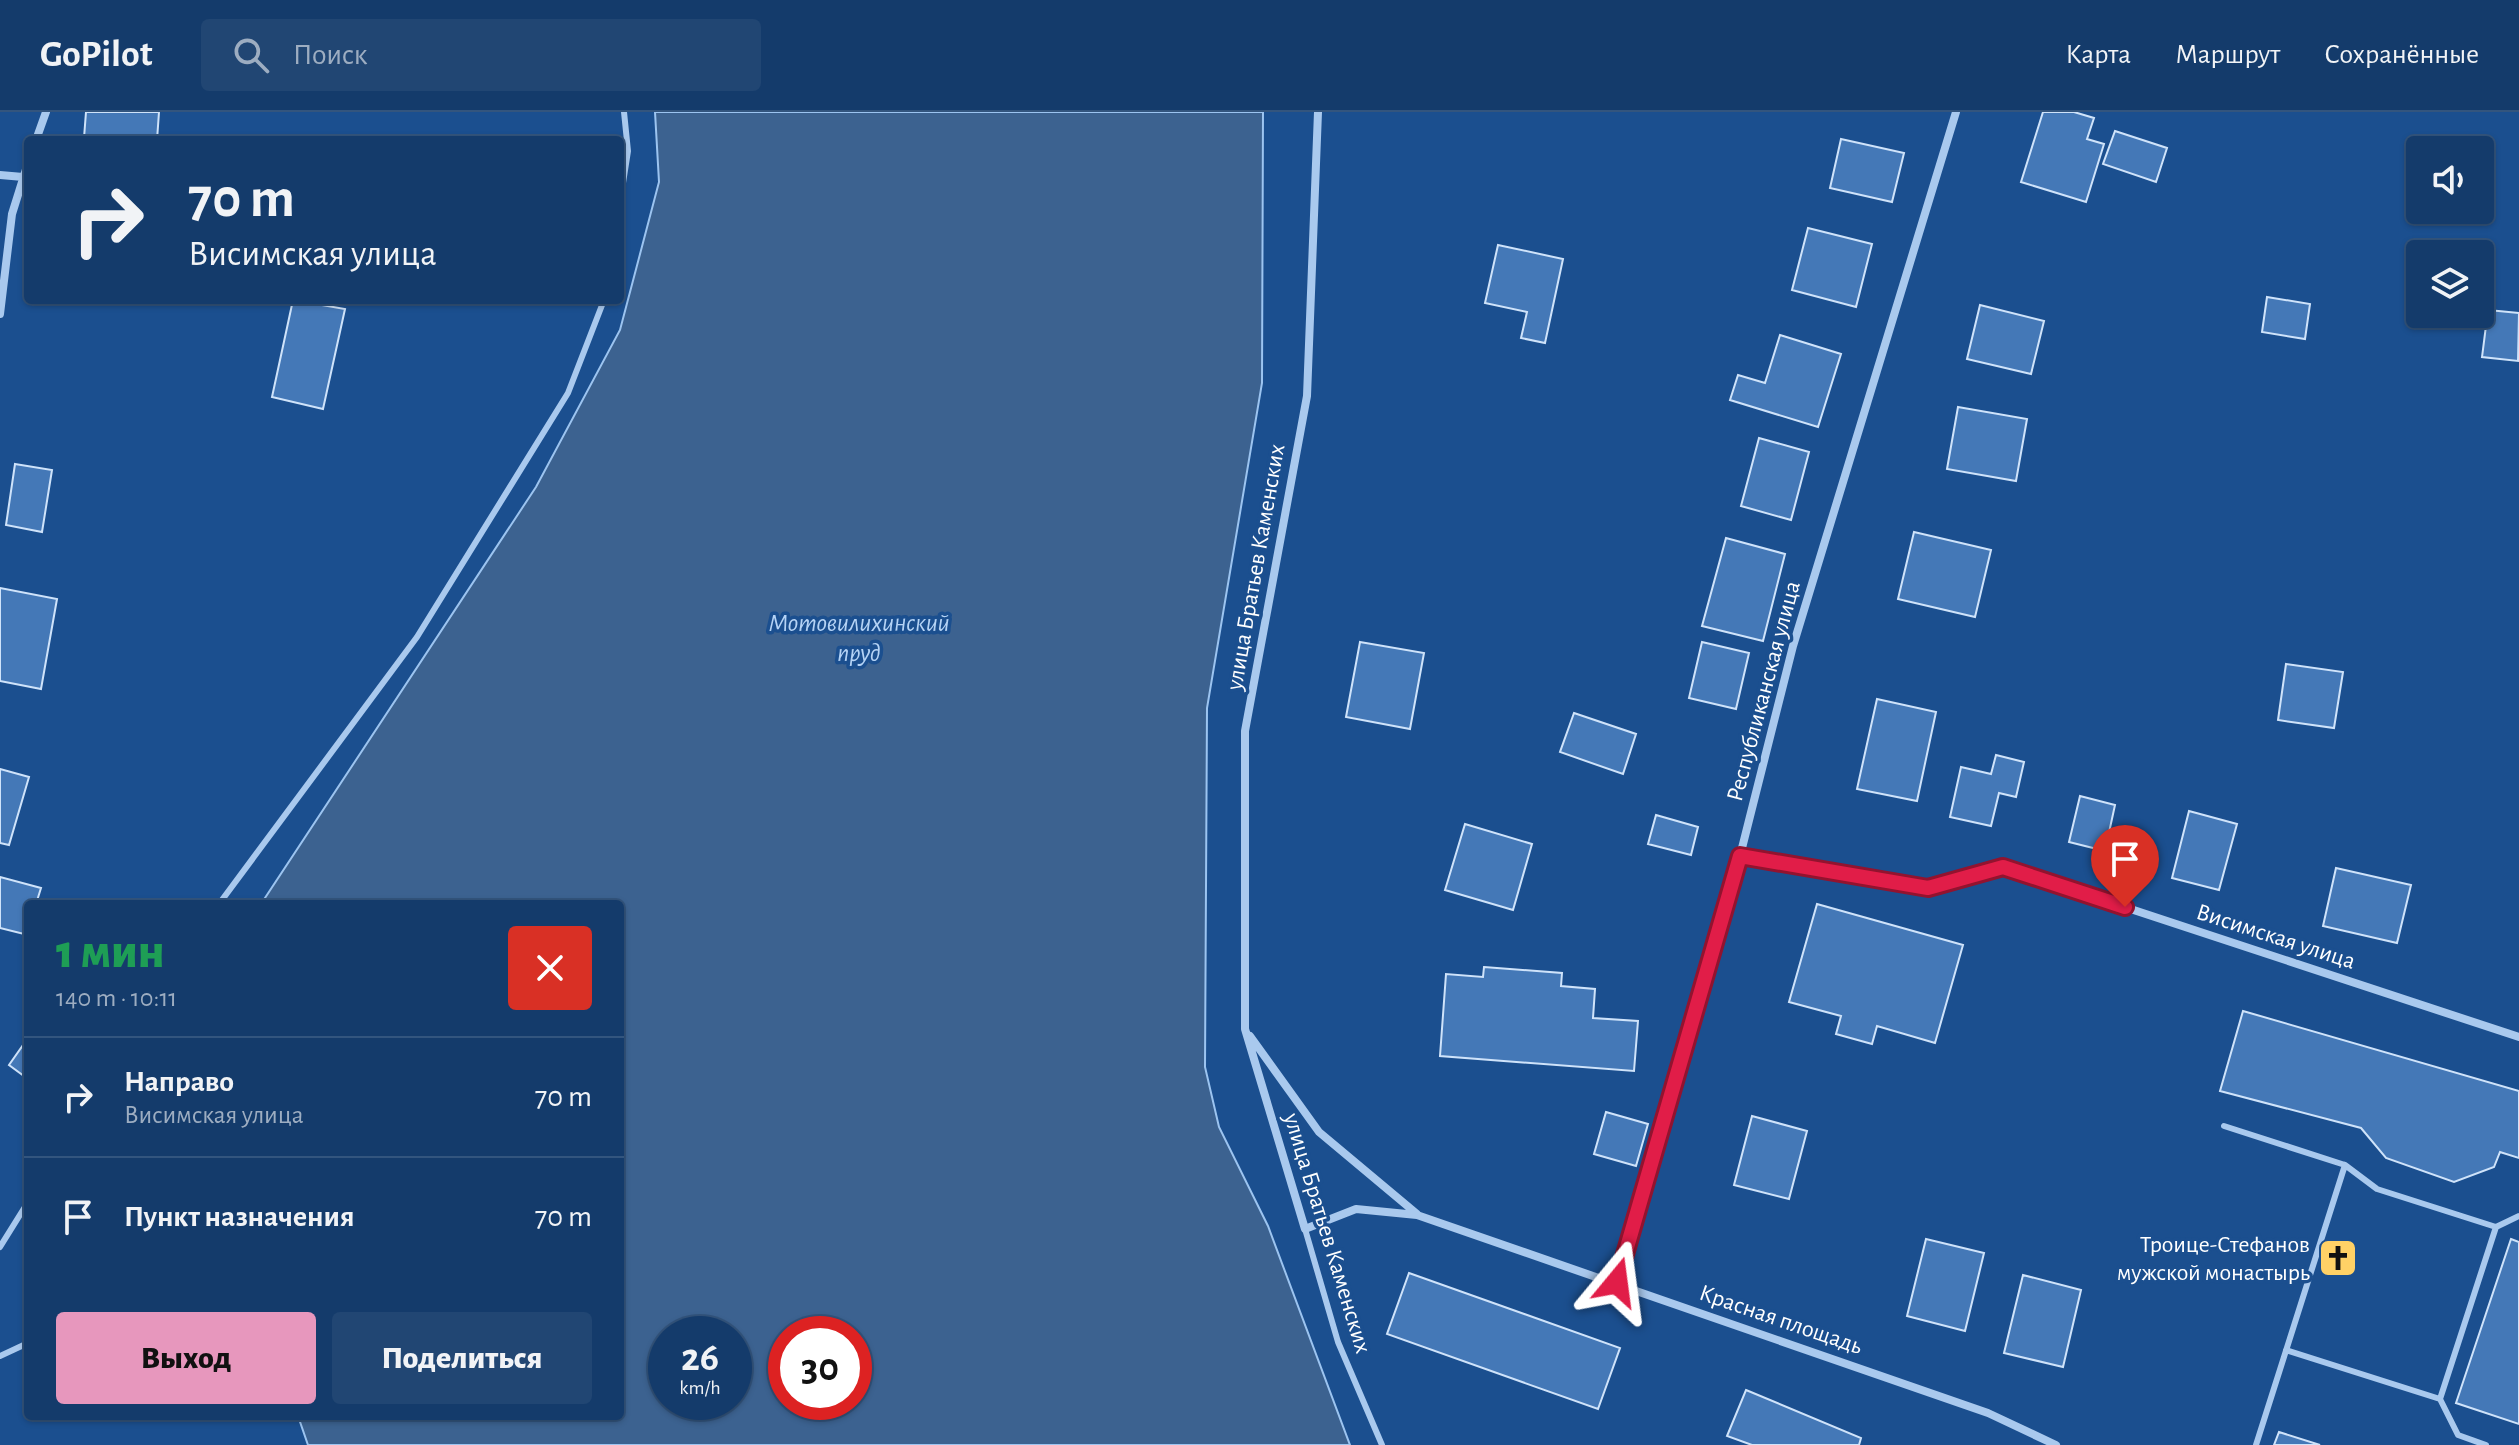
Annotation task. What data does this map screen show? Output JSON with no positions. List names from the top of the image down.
{
  "streets": {
    "street": [
      "улица Братьев Каменских",
      "Республиканская улица",
      "Висимская улица",
      "Красная площадь"
    ]
  },
  "crossings": [
    ["улица Братьев Каменских", "Красная площадь"],
    ["Республиканская улица", "Висимская улица"],
    ["Республиканская улица", "Красная площадь"]
  ],
  "water": ["Мотовилихинский пруд"],
  "places": {
    "church": ["Троице-Стефанов мужской монастырь"]
  },
  "page": {
    "header": "GoPilot",
    "search": "Поиск",
    "nav": ["Карта", "Маршрут", "Сохранённые"],
    "turn": ["70 m", "Висимская улица"],
    "heading": ["1 мин", "140 m · 10:11"],
    "list": [
      {
        "name": "Направо",
        "note": "Висимская улица",
        "value": "70 m"
      },
      {
        "name": "Пункт назначения",
        "value": "70 m"
      }
    ],
    "buttons": ["Выход", "Поделиться"],
    "speed": "26 km/h",
    "limit": "30"
  }
}
